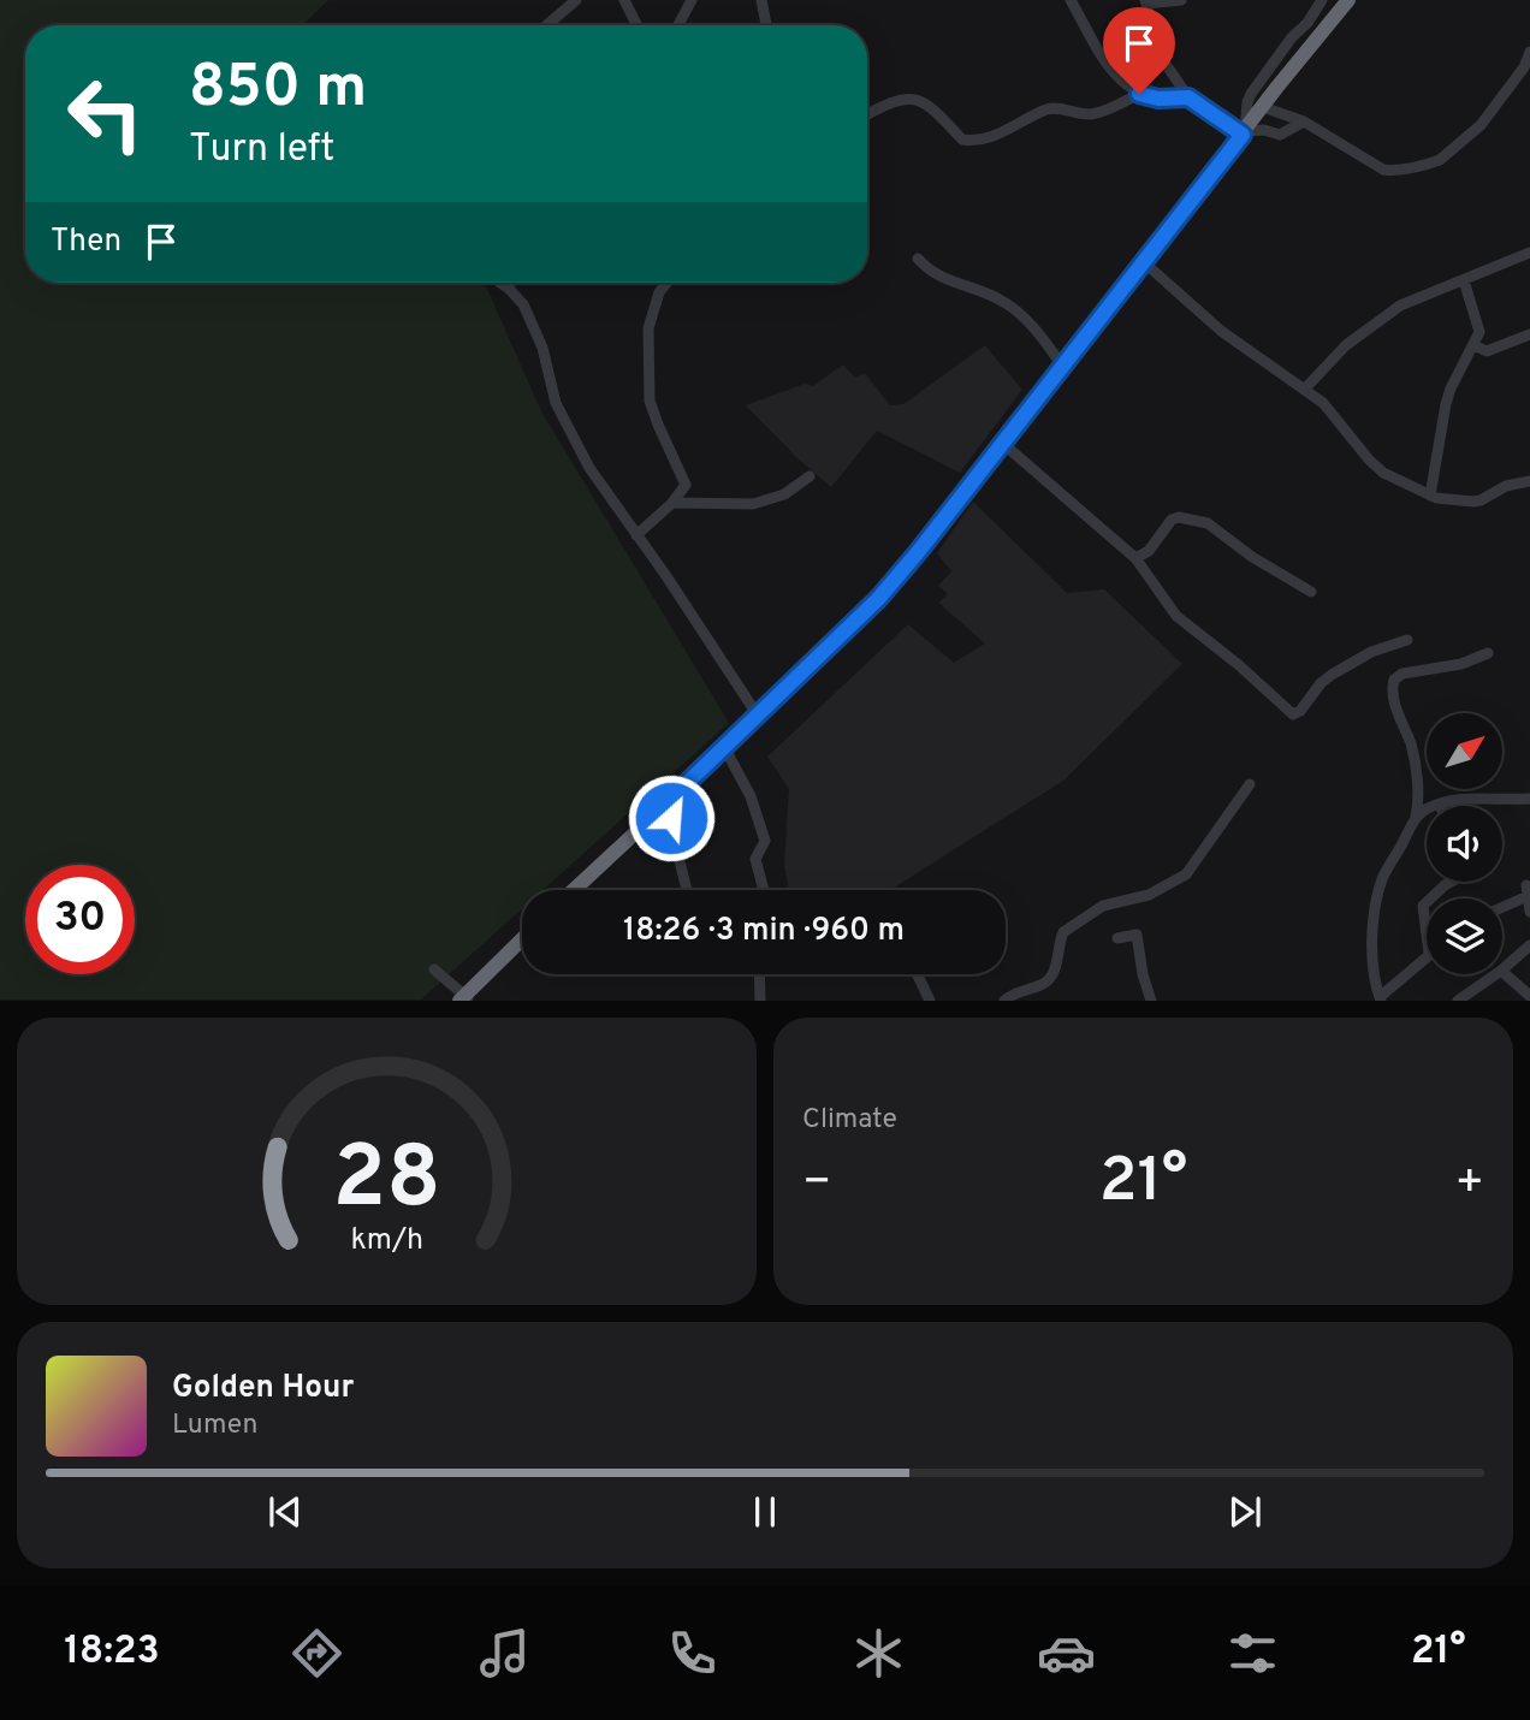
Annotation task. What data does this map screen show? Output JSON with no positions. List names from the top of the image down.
{
  "north": "top right",
  "page": {
    "turn": ["850 m", "Turn left"],
    "then": "Then",
    "limit": "30",
    "trip": "18:26 · 3 min · 960 m",
    "tile": "Climate",
    "heat": ["−", "21°", "+"],
    "song": ["Golden Hour", "Lumen"],
    "tabs": ["18:23", "21°"],
    "gauge": ["28", "km/h"]
  }
}
